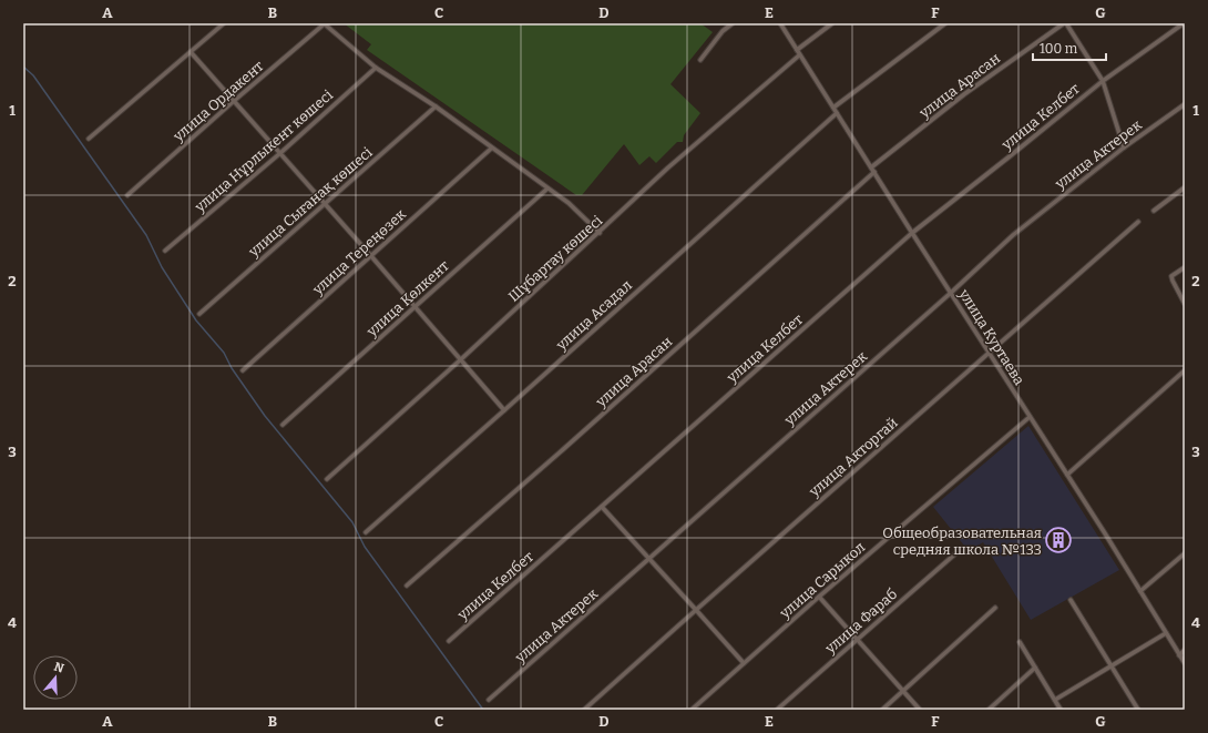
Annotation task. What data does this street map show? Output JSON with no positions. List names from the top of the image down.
{
  "streets": {
    "street": [
      "улица Арасан",
      "улица Ордакент",
      "улица Келбет",
      "улица Нұрлыкент көшесі",
      "улица Актерек",
      "улица Сығанақ көшесі",
      "улица Тереңөзек",
      "Шұбартау көшесі",
      "улица Көлкент",
      "улица Асадал",
      "улица Куртаева",
      "улица Акторгай",
      "улица Сарыкол",
      "улица Фараб"
    ]
  },
  "crossings": [
    ["улица Арасан", "улица Куртаева"],
    ["улица Келбет", "улица Куртаева"],
    ["улица Актерек", "улица Куртаева"],
    ["Шұбартау көшесі", "улица Куртаева"],
    ["улица Асадал", "улица Куртаева"],
    ["улица Куртаева", "улица Акторгай"],
    ["улица Куртаева", "улица Сарыкол"]
  ],
  "places": {
    "building": ["Общеобразовательная средняя школа №133"]
  },
  "scale_bar": "100 m",
  "north": "top",
  "grid": {
    "columns": [
      "A",
      "B",
      "C",
      "D",
      "E",
      "F",
      "G"
    ],
    "rows": [
      "1",
      "2",
      "3",
      "4"
    ]
  }
}
